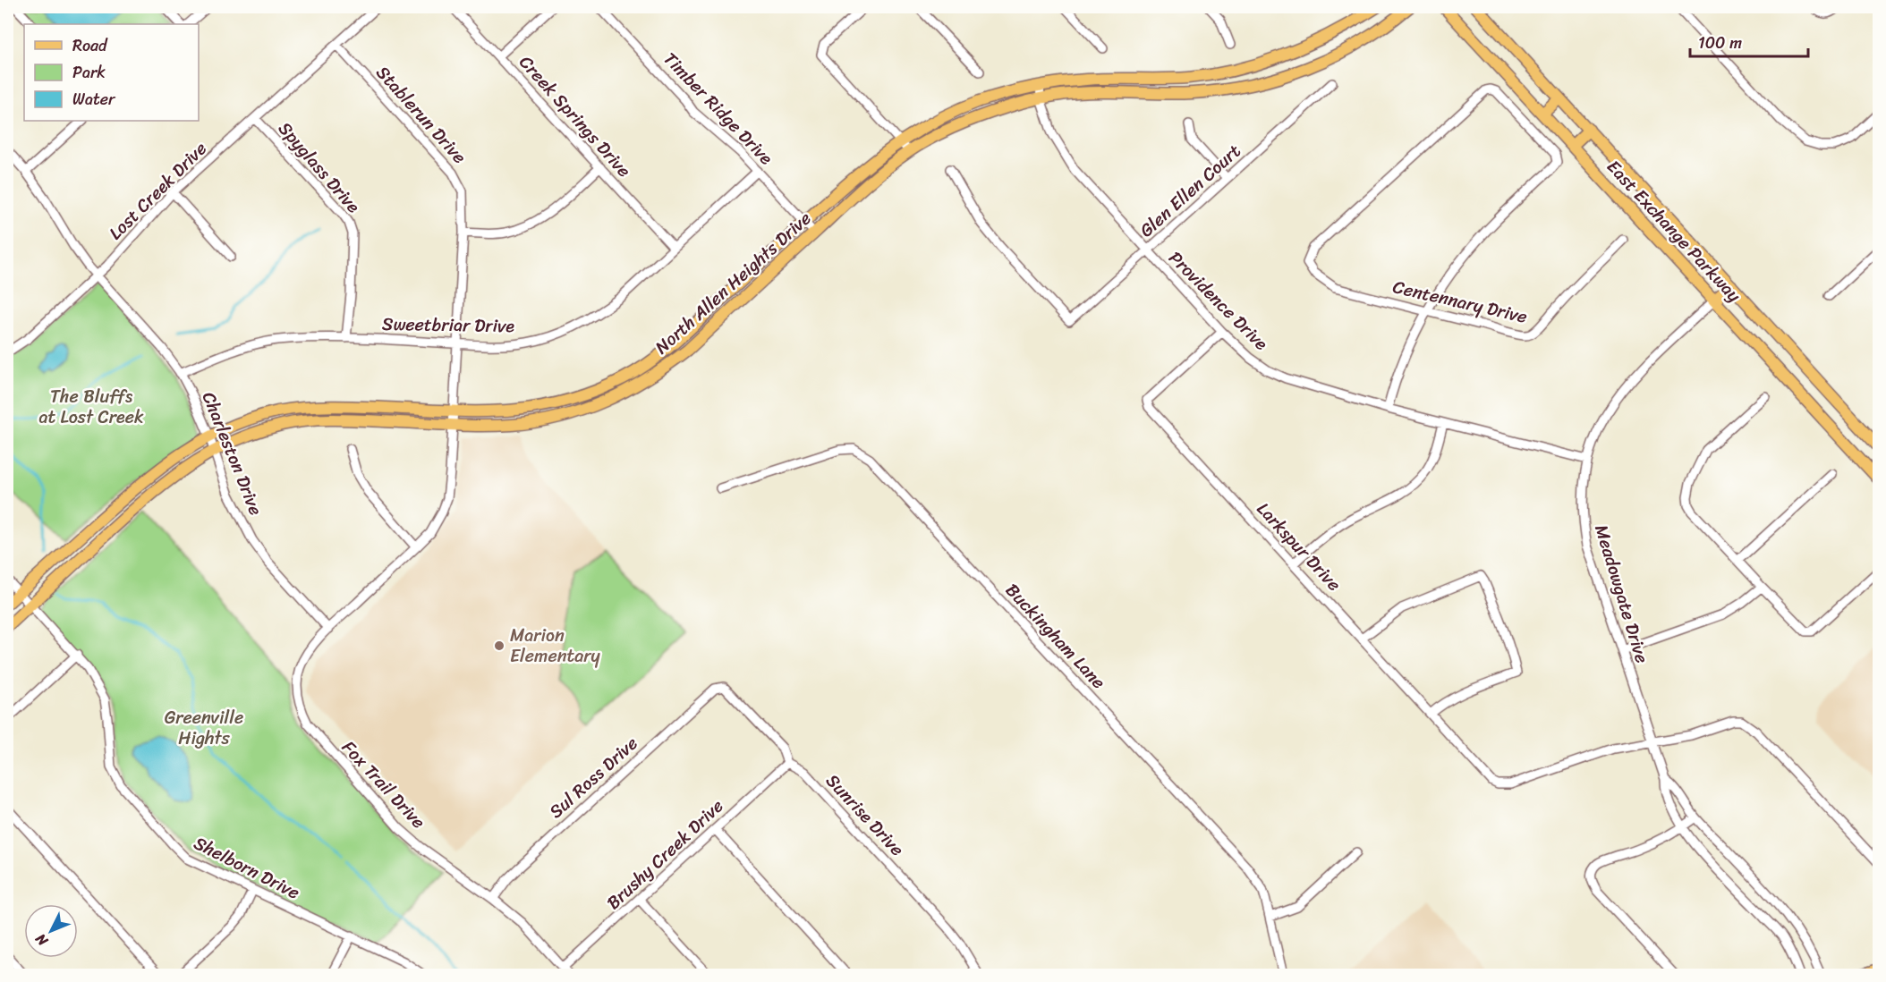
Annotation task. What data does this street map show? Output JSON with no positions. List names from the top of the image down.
{
  "streets": {
    "main road": ["East Exchange Parkway", "North Allen Heights Drive"],
    "street": [
      "Timber Ridge Drive",
      "Stablerun Drive",
      "Creek Springs Drive",
      "Spyglass Drive",
      "Lost Creek Drive",
      "Glen Ellen Court",
      "Providence Drive",
      "Centennary Drive",
      "Sweetbriar Drive",
      "Charleston Drive",
      "Larkspur Drive",
      "Meadowgate Drive",
      "Buckingham Lane",
      "Sul Ross Drive",
      "Fox Trail Drive",
      "Sunrise Drive",
      "Brushy Creek Drive",
      "Shelborn Drive"
    ]
  },
  "crossings": [
    ["Timber Ridge Drive", "North Allen Heights Drive"],
    ["Timber Ridge Drive", "Sweetbriar Drive"],
    ["Stablerun Drive", "Lost Creek Drive"],
    ["Stablerun Drive", "Sweetbriar Drive"],
    ["Creek Springs Drive", "Sweetbriar Drive"],
    ["Spyglass Drive", "Lost Creek Drive"],
    ["Spyglass Drive", "Sweetbriar Drive"],
    ["Lost Creek Drive", "Charleston Drive"],
    ["Glen Ellen Court", "Providence Drive"],
    ["East Exchange Parkway", "Meadowgate Drive"],
    ["North Allen Heights Drive", "Providence Drive"],
    ["North Allen Heights Drive", "Charleston Drive"],
    ["North Allen Heights Drive", "Shelborn Drive"],
    ["Providence Drive", "Larkspur Drive"],
    ["Providence Drive", "Meadowgate Drive"],
    ["Sweetbriar Drive", "Charleston Drive"],
    ["Charleston Drive", "Fox Trail Drive"],
    ["Larkspur Drive", "Meadowgate Drive"],
    ["Sul Ross Drive", "Fox Trail Drive"],
    ["Sul Ross Drive", "Sunrise Drive"],
    ["Fox Trail Drive", "Brushy Creek Drive"],
    ["Sunrise Drive", "Brushy Creek Drive"]
  ],
  "parks": ["The Bluffs at Lost Creek", "Greenville Hights"],
  "places": ["Marion Elementary"],
  "legend": ["Road", "Park", "Water"],
  "scale_bar": "100 m",
  "north": "bottom left"
}
